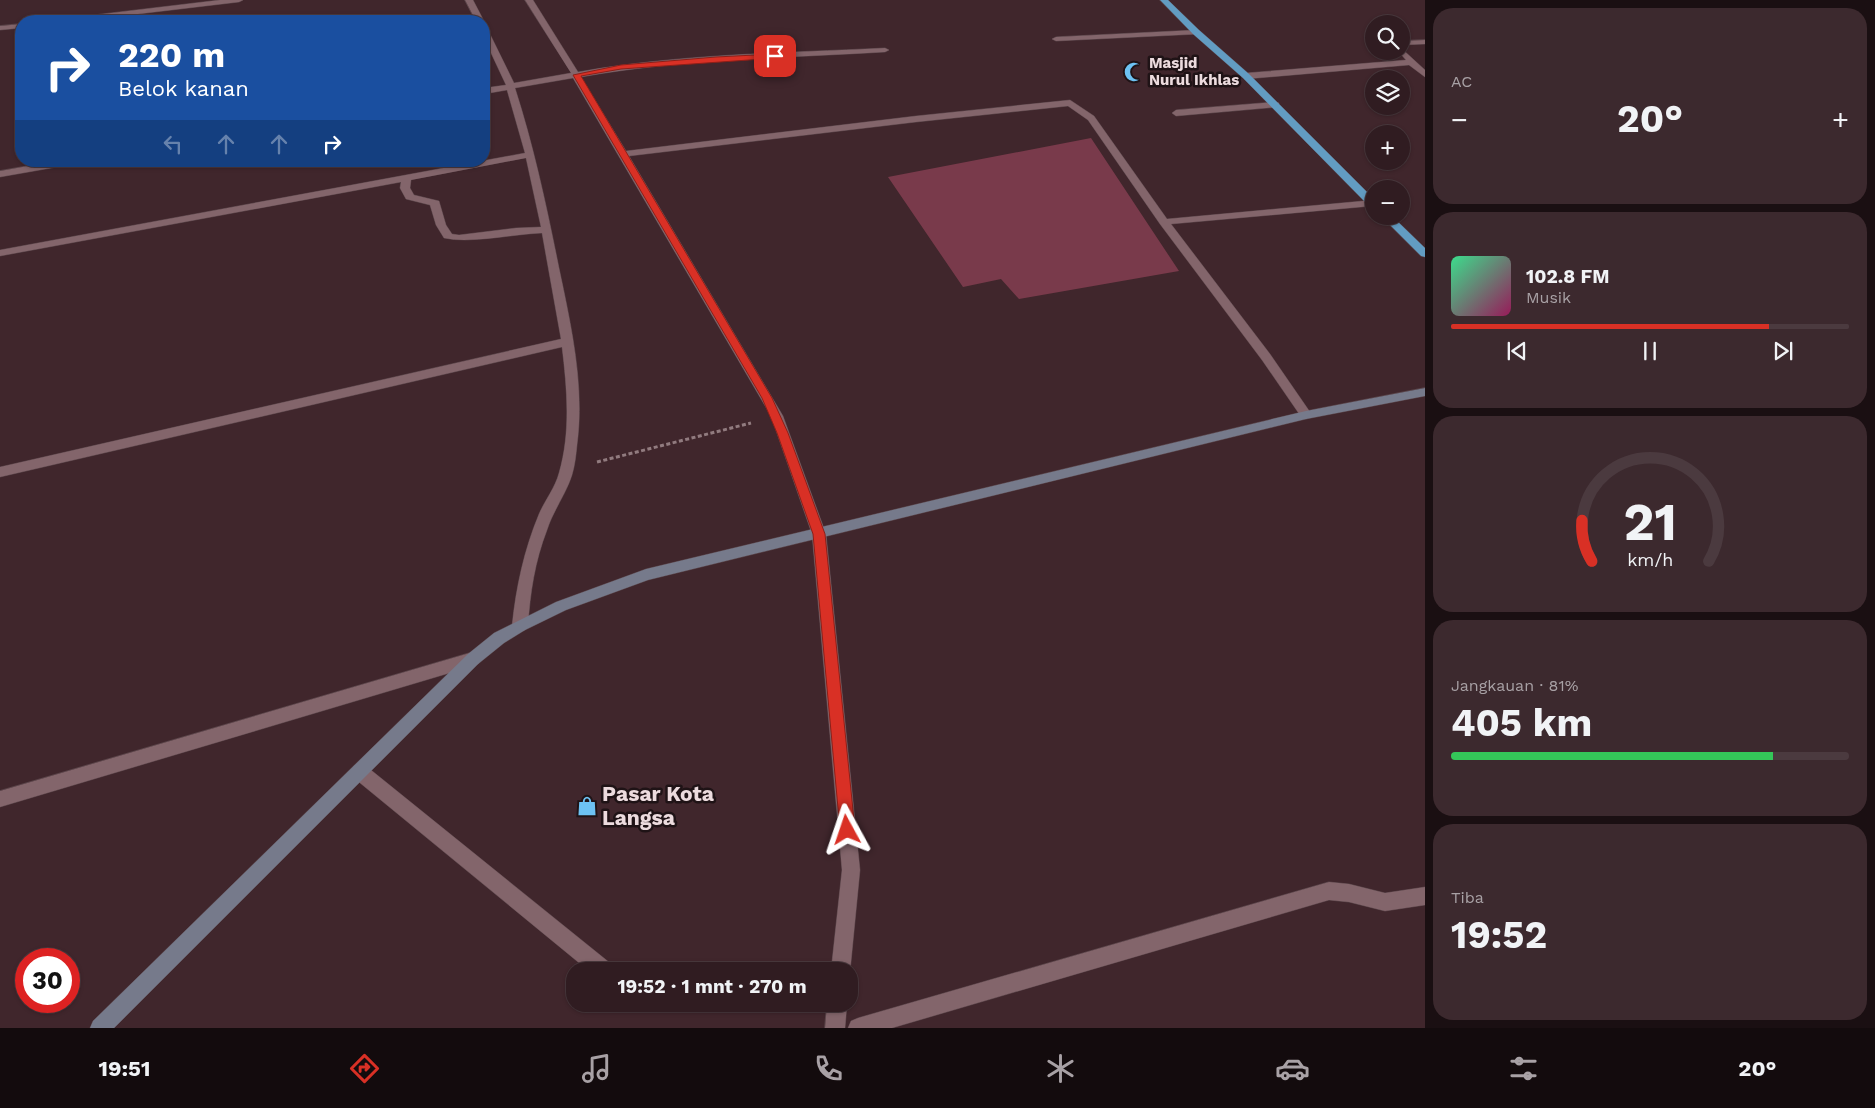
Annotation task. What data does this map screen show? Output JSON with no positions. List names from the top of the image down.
{
  "places": {
    "mosque": ["Masjid Nurul Ikhlas"],
    "shop": ["Pasar Kota Langsa"]
  },
  "page": {
    "tile": [
      "AC",
      ["Jangkauan · 81%", "405 km"],
      ["Tiba", "19:52"]
    ],
    "map_buttons": ["+", "−"],
    "turn": ["220 m", "Belok kanan"],
    "heat": ["−", "20°", "+"],
    "song": ["102.8 FM", "Musik"],
    "limit": "30",
    "trip": "19:52 · 1 mnt · 270 m",
    "tabs": ["19:51", "20°"],
    "gauge": ["21", "km/h"]
  }
}
